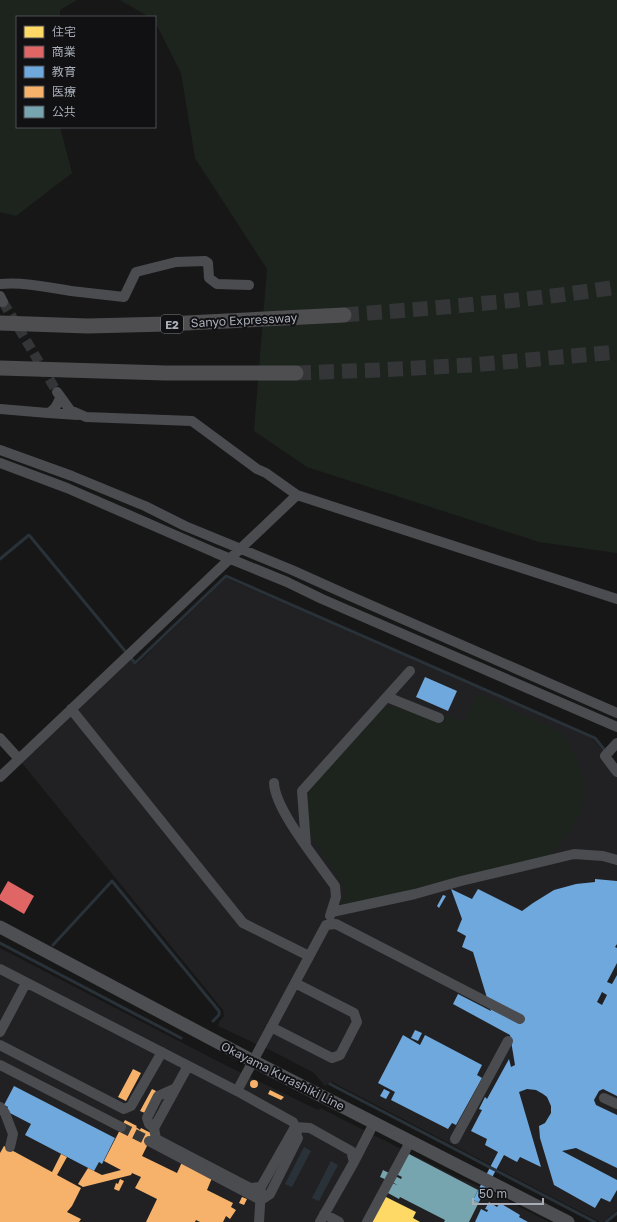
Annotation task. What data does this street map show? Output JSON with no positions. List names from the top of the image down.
{
  "streets": {
    "highway": ["Sanyo Expressway", "E2"],
    "main road": ["Okayama Kurashiki Line"]
  },
  "legend": [
    "住宅",
    "商業",
    "教育",
    "医療",
    "公共"
  ],
  "scale_bar": "50 m"
}
